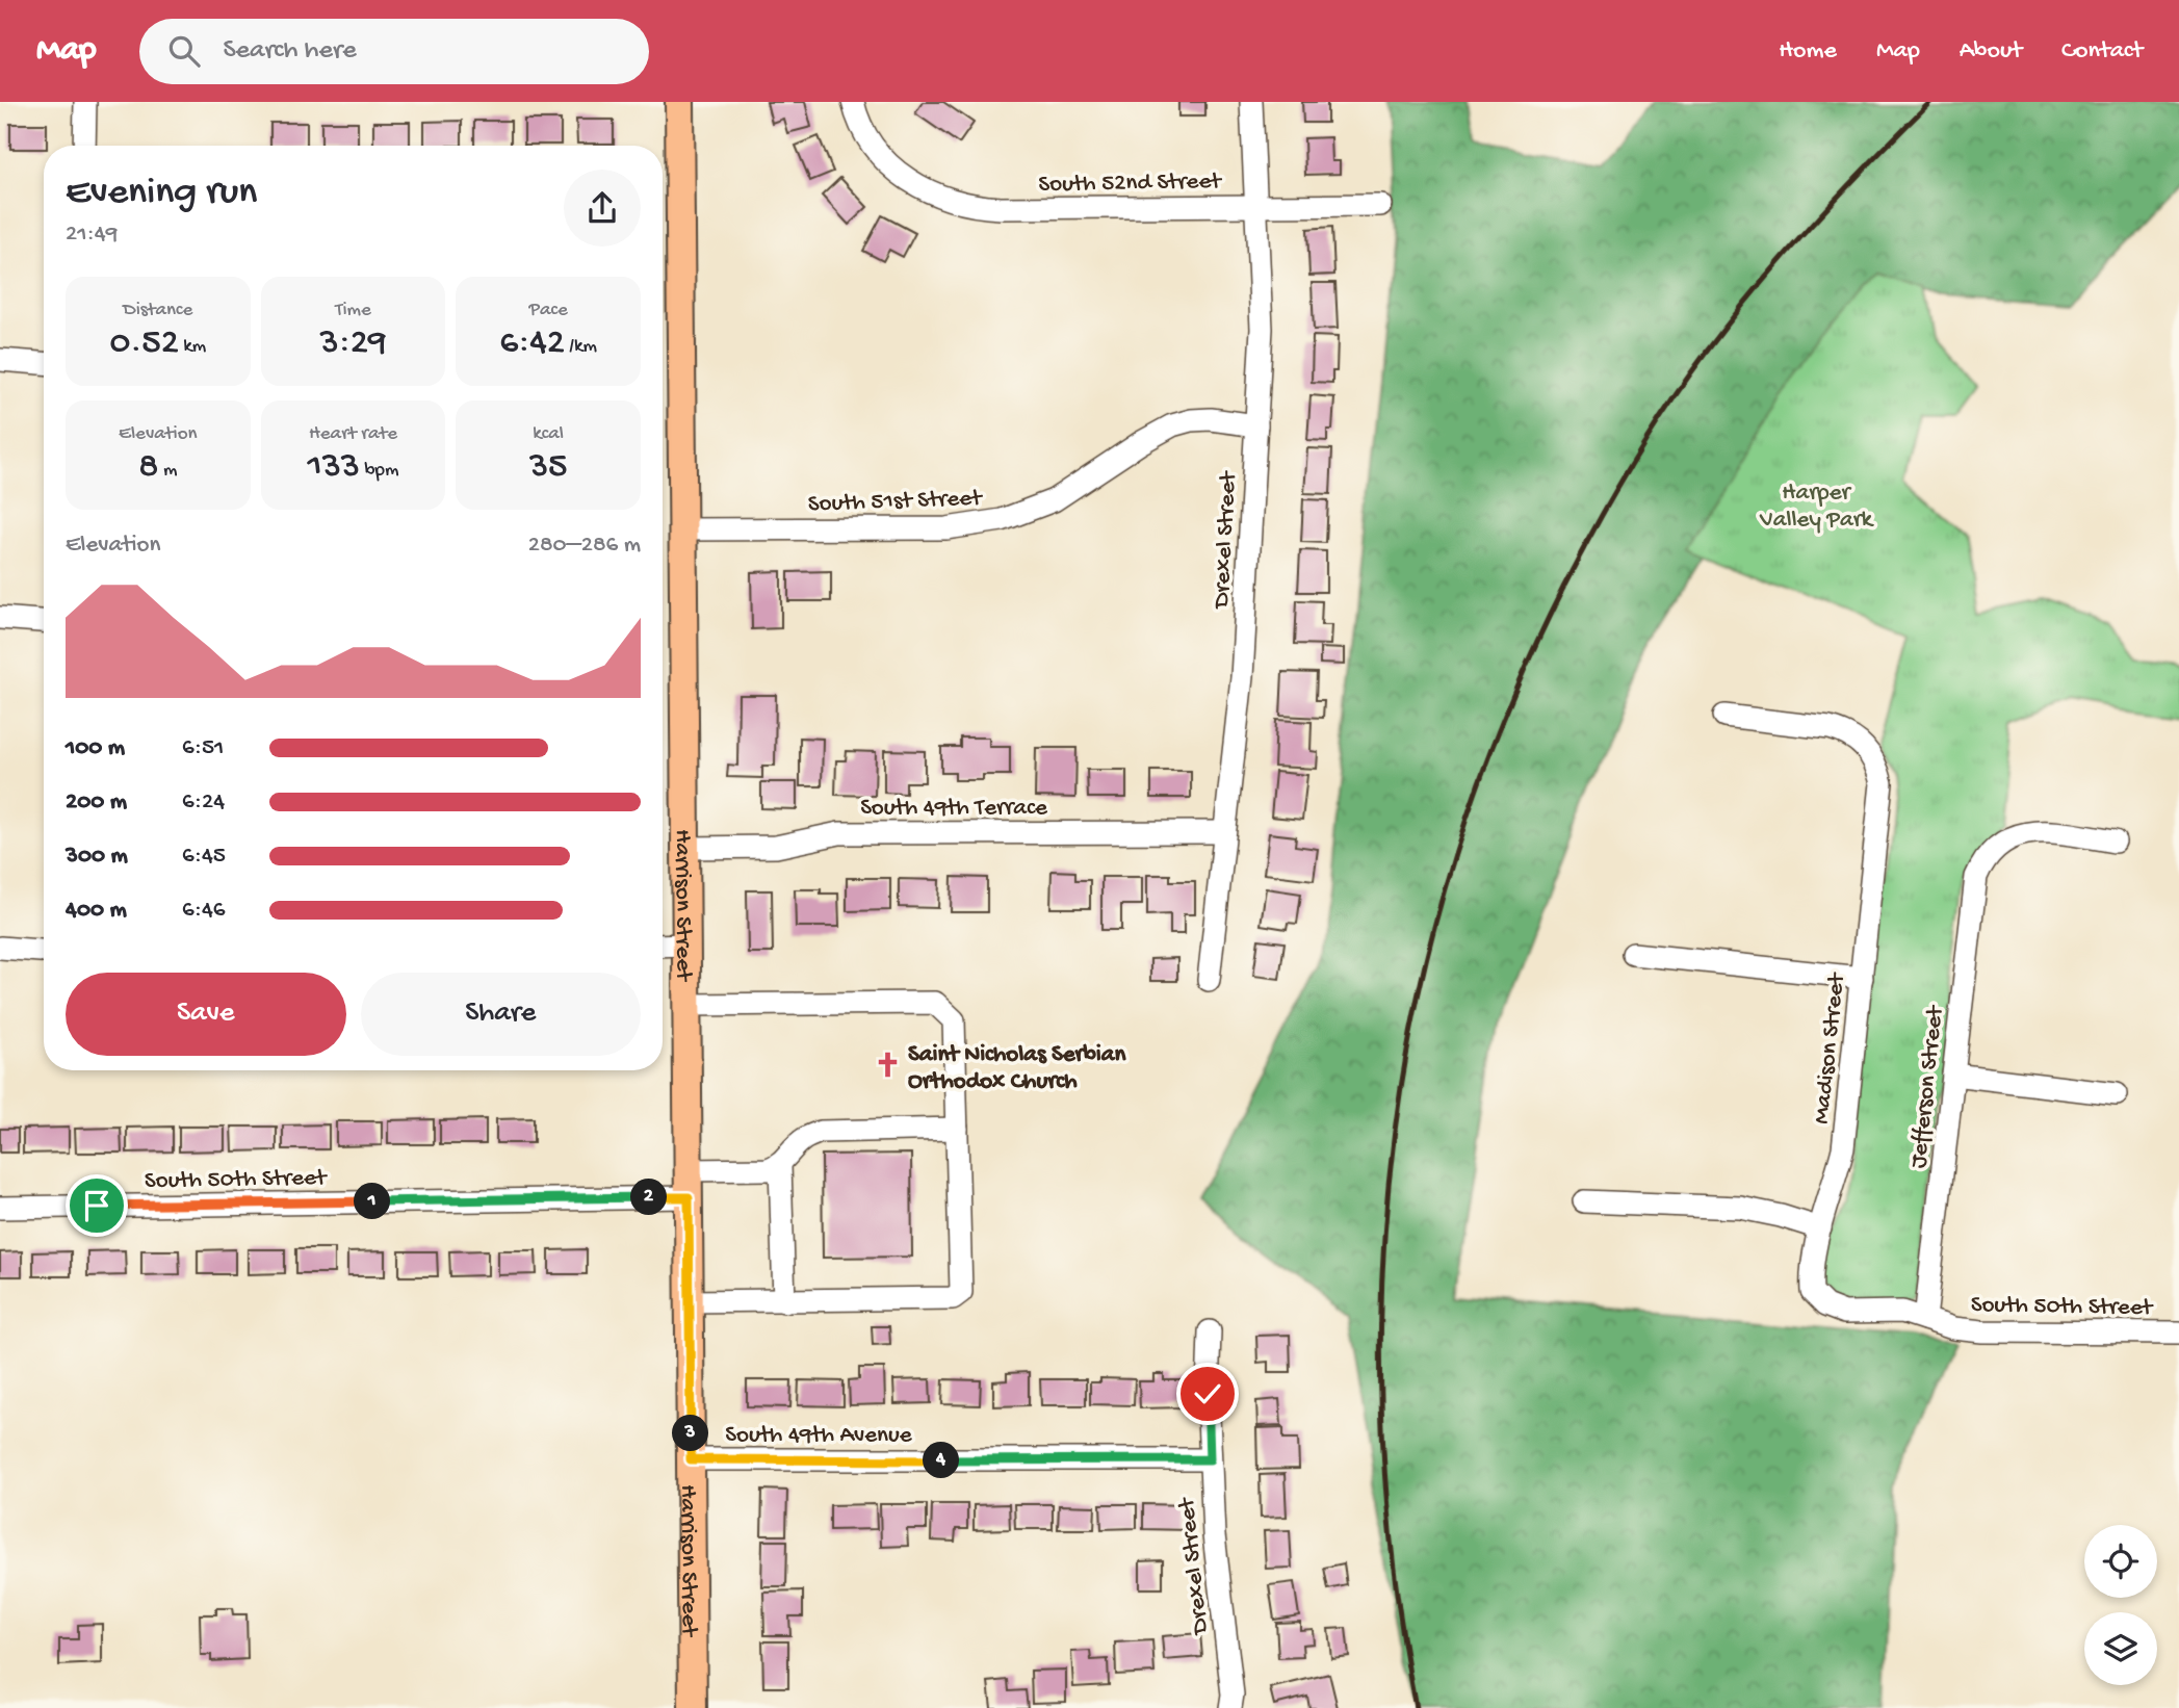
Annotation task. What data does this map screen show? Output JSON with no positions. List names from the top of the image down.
{
  "streets": {
    "main road": ["Harrison Street"],
    "street": [
      "South 52nd Street",
      "South 51st Street",
      "Drexel Street",
      "South 49th Terrace",
      "Madison Street",
      "Jefferson Street",
      "South 50th Street",
      "South 49th Avenue"
    ]
  },
  "crossings": [
    ["South 52nd Street", "Drexel Street"],
    ["South 51st Street", "Drexel Street"],
    ["South 51st Street", "Harrison Street"],
    ["Drexel Street", "South 49th Terrace"],
    ["Drexel Street", "South 49th Avenue"],
    ["South 49th Terrace", "Harrison Street"],
    ["Harrison Street", "South 50th Street"],
    ["Harrison Street", "South 49th Avenue"],
    ["Madison Street", "South 50th Street"],
    ["Jefferson Street", "South 50th Street"]
  ],
  "parks": ["Harper Valley Park"],
  "places": {
    "church": ["Saint Nicholas Serbian Orthodox Church"]
  },
  "page": {
    "header": "Map",
    "search": "Search here",
    "nav": [
      "Home",
      "Map",
      "About",
      "Contact"
    ],
    "heading": ["Evening run", "21:49"],
    "stats": [
      ["Distance", "0.52 km"],
      ["Time", "3:29"],
      ["Pace", "6:42 /km"],
      ["Elevation", "8 m"],
      ["Heart rate", "133 bpm"],
      ["kcal", "35"]
    ],
    "chart": ["Elevation", "280–286 m"],
    "list": [
      {
        "name": "100 m",
        "note": "6:51"
      },
      {
        "name": "200 m",
        "note": "6:24"
      },
      {
        "name": "300 m",
        "note": "6:45"
      },
      {
        "name": "400 m",
        "note": "6:46"
      }
    ],
    "buttons": ["Save", "Share"],
    "pins": [
      "2",
      "1",
      "3",
      "4"
    ]
  }
}
